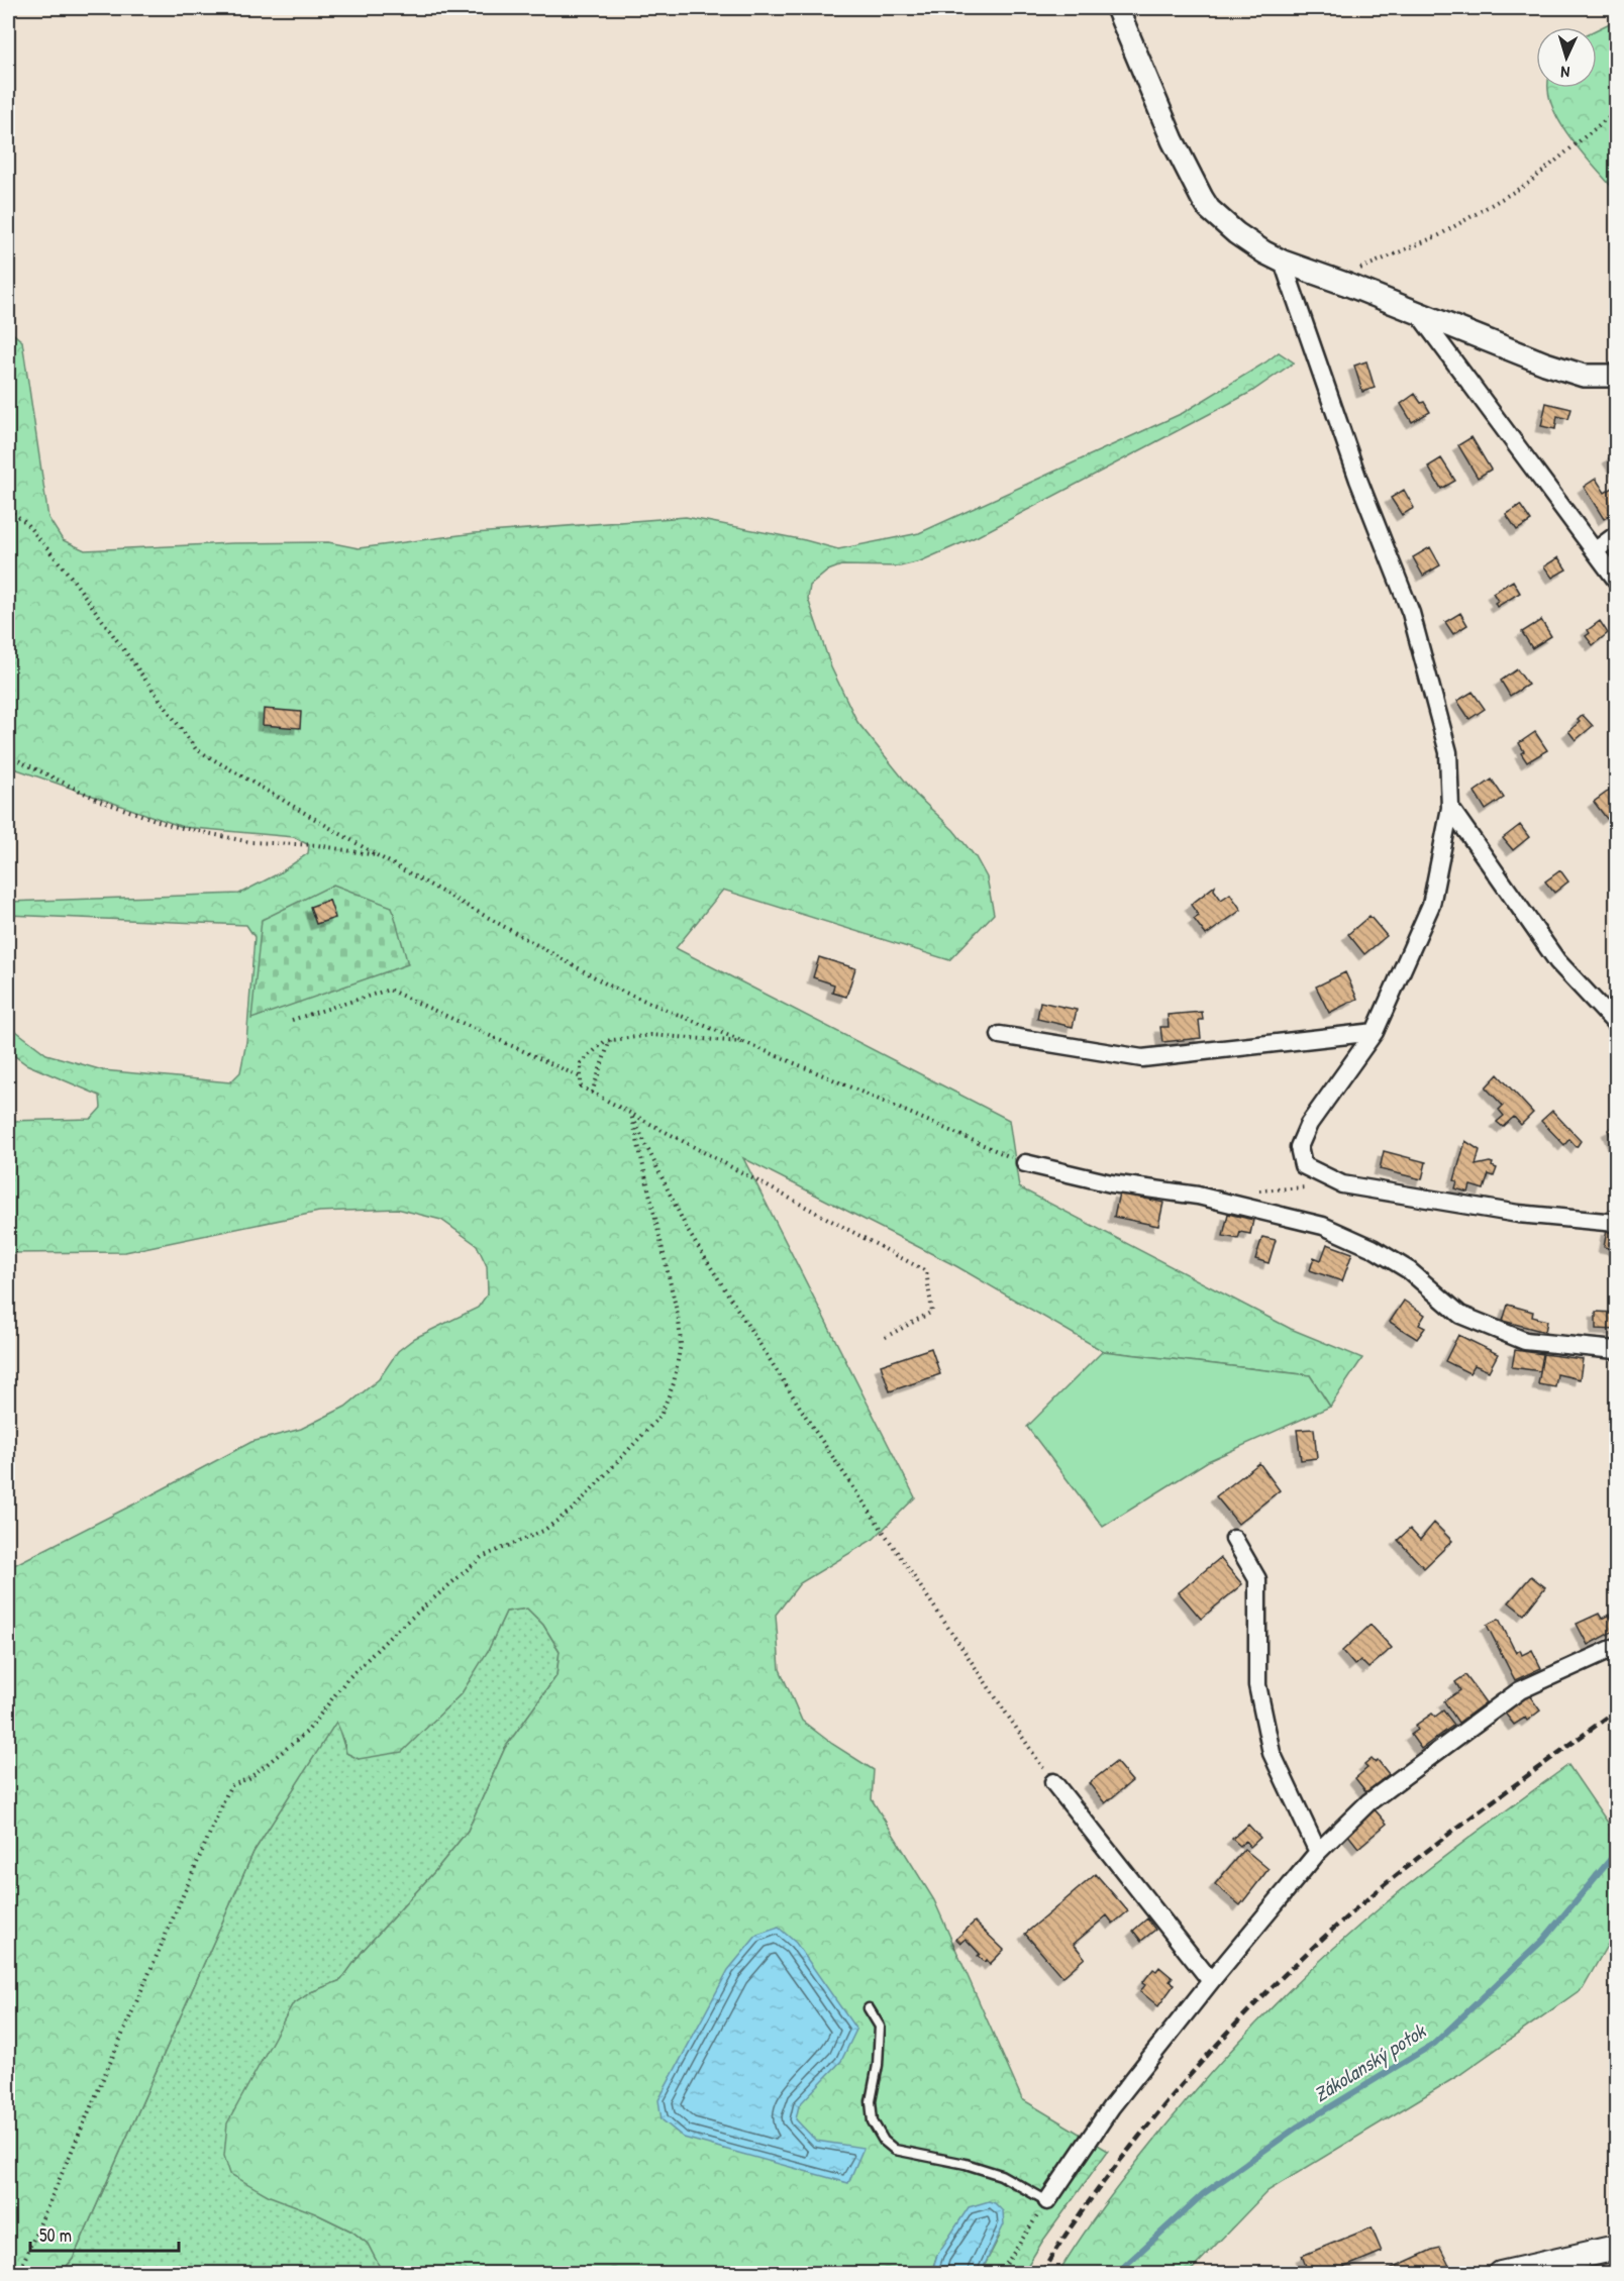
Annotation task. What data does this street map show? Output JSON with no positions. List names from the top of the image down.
{
  "water": ["Zákolanský potok"],
  "scale_bar": "50 m",
  "north": "bottom"
}
